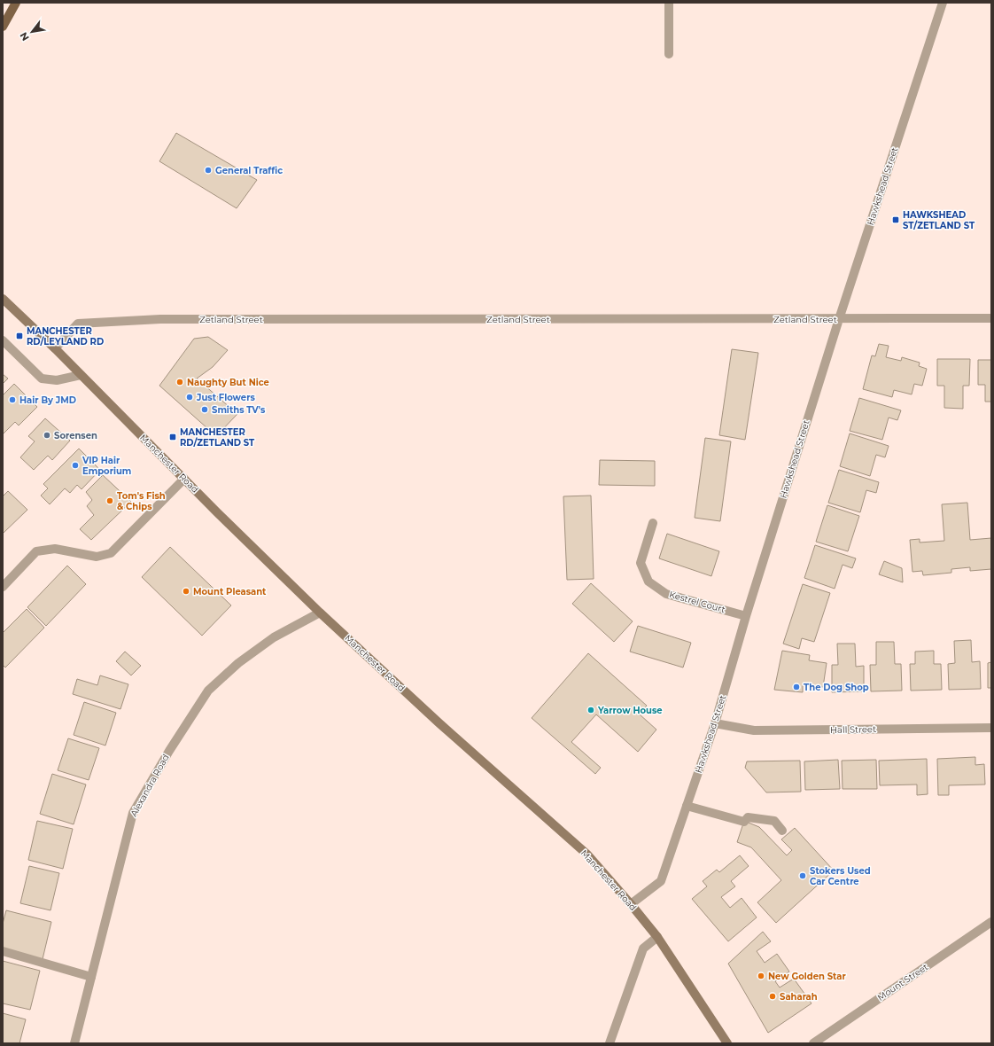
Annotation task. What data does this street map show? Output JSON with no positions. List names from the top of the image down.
{
  "streets": {
    "main road": ["Manchester Road"],
    "street": [
      "Hawkshead Street",
      "Zetland Street",
      "Kestrel Court",
      "Hall Street",
      "Alexandra Road",
      "Mount Street"
    ]
  },
  "crossings": [
    ["Hawkshead Street", "Zetland Street"],
    ["Hawkshead Street", "Manchester Road"],
    ["Hawkshead Street", "Kestrel Court"],
    ["Hawkshead Street", "Hall Street"],
    ["Zetland Street", "Manchester Road"],
    ["Manchester Road", "Alexandra Road"]
  ],
  "places": {
    "other": [
      "General Traffic",
      "Naughty But Nice",
      "Just Flowers",
      "Hair By JMD",
      "Smiths TV's",
      "Sorensen",
      "VIP Hair Emporium",
      "Tom's Fish & Chips",
      "Mount Pleasant",
      "The Dog Shop",
      "Yarrow House",
      "Stokers Used Car Centre",
      "New Golden Star",
      "Saharah"
    ],
    "transit": ["HAWKSHEAD ST/ZETLAND ST", "MANCHESTER RD/LEYLAND RD", "MANCHESTER RD/ZETLAND ST"]
  },
  "north": "bottom left"
}
